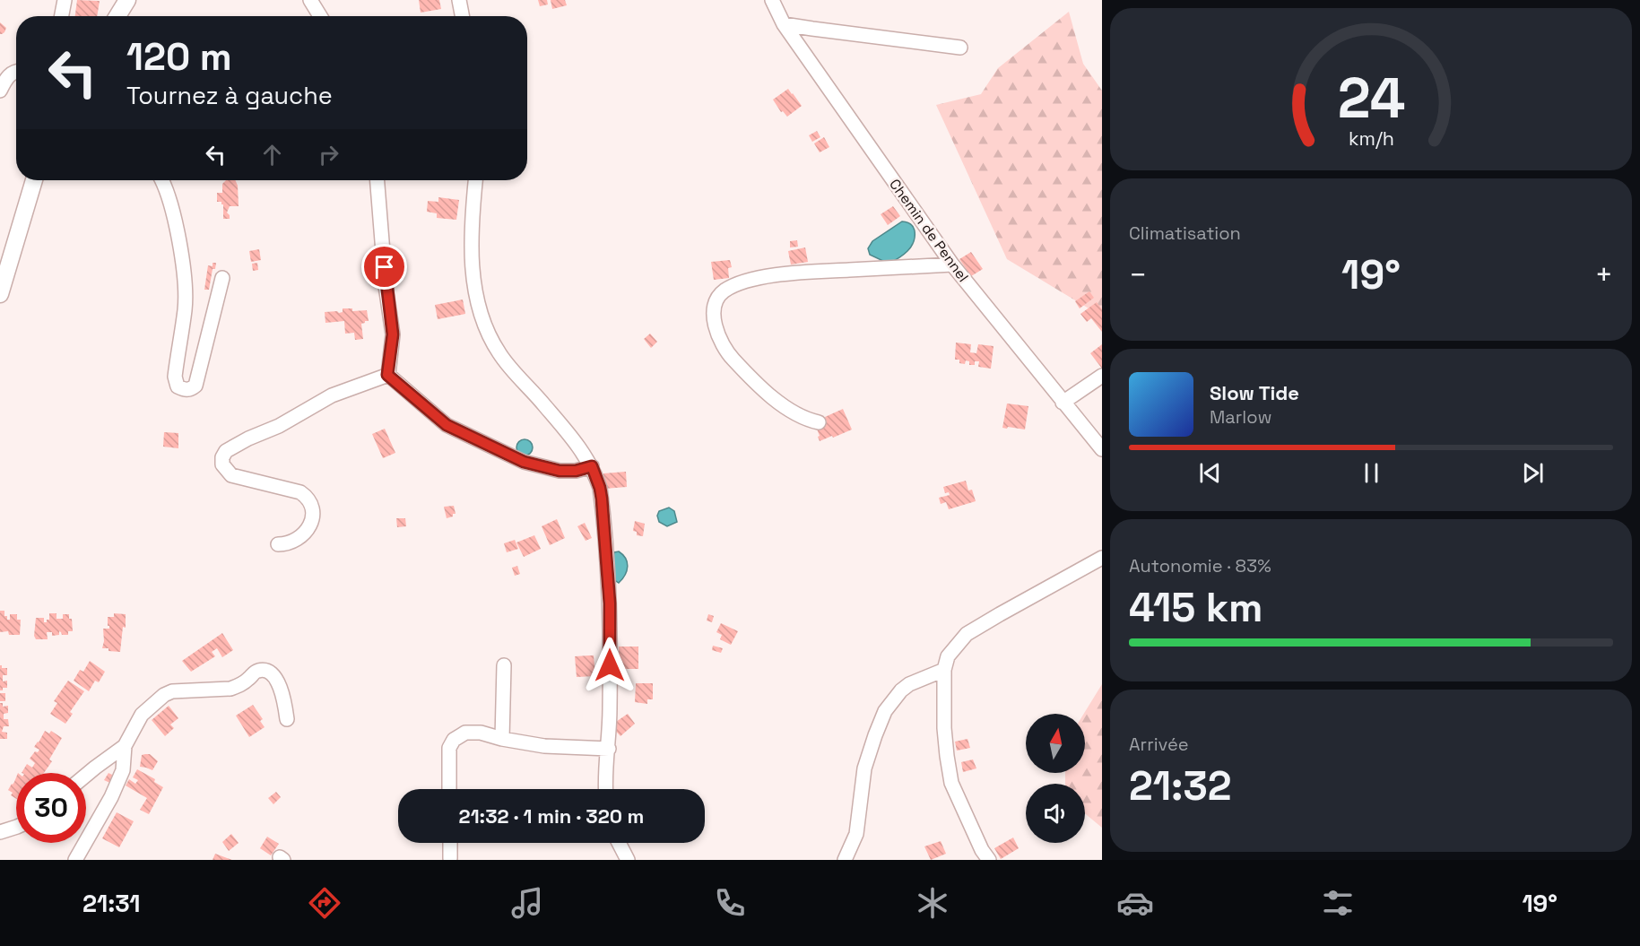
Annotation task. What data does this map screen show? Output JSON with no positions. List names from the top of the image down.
{
  "streets": {
    "street": ["Chemin de Pennel"]
  },
  "north": "top",
  "page": {
    "turn": ["120 m", "Tournez à gauche"],
    "tile": [
      "Climatisation",
      ["Autonomie · 83%", "415 km"],
      ["Arrivée", "21:32"]
    ],
    "heat": ["−", "19°", "+"],
    "song": ["Slow Tide", "Marlow"],
    "limit": "30",
    "trip": "21:32 · 1 min · 320 m",
    "tabs": ["21:31", "19°"],
    "gauge": ["24", "km/h"]
  }
}
